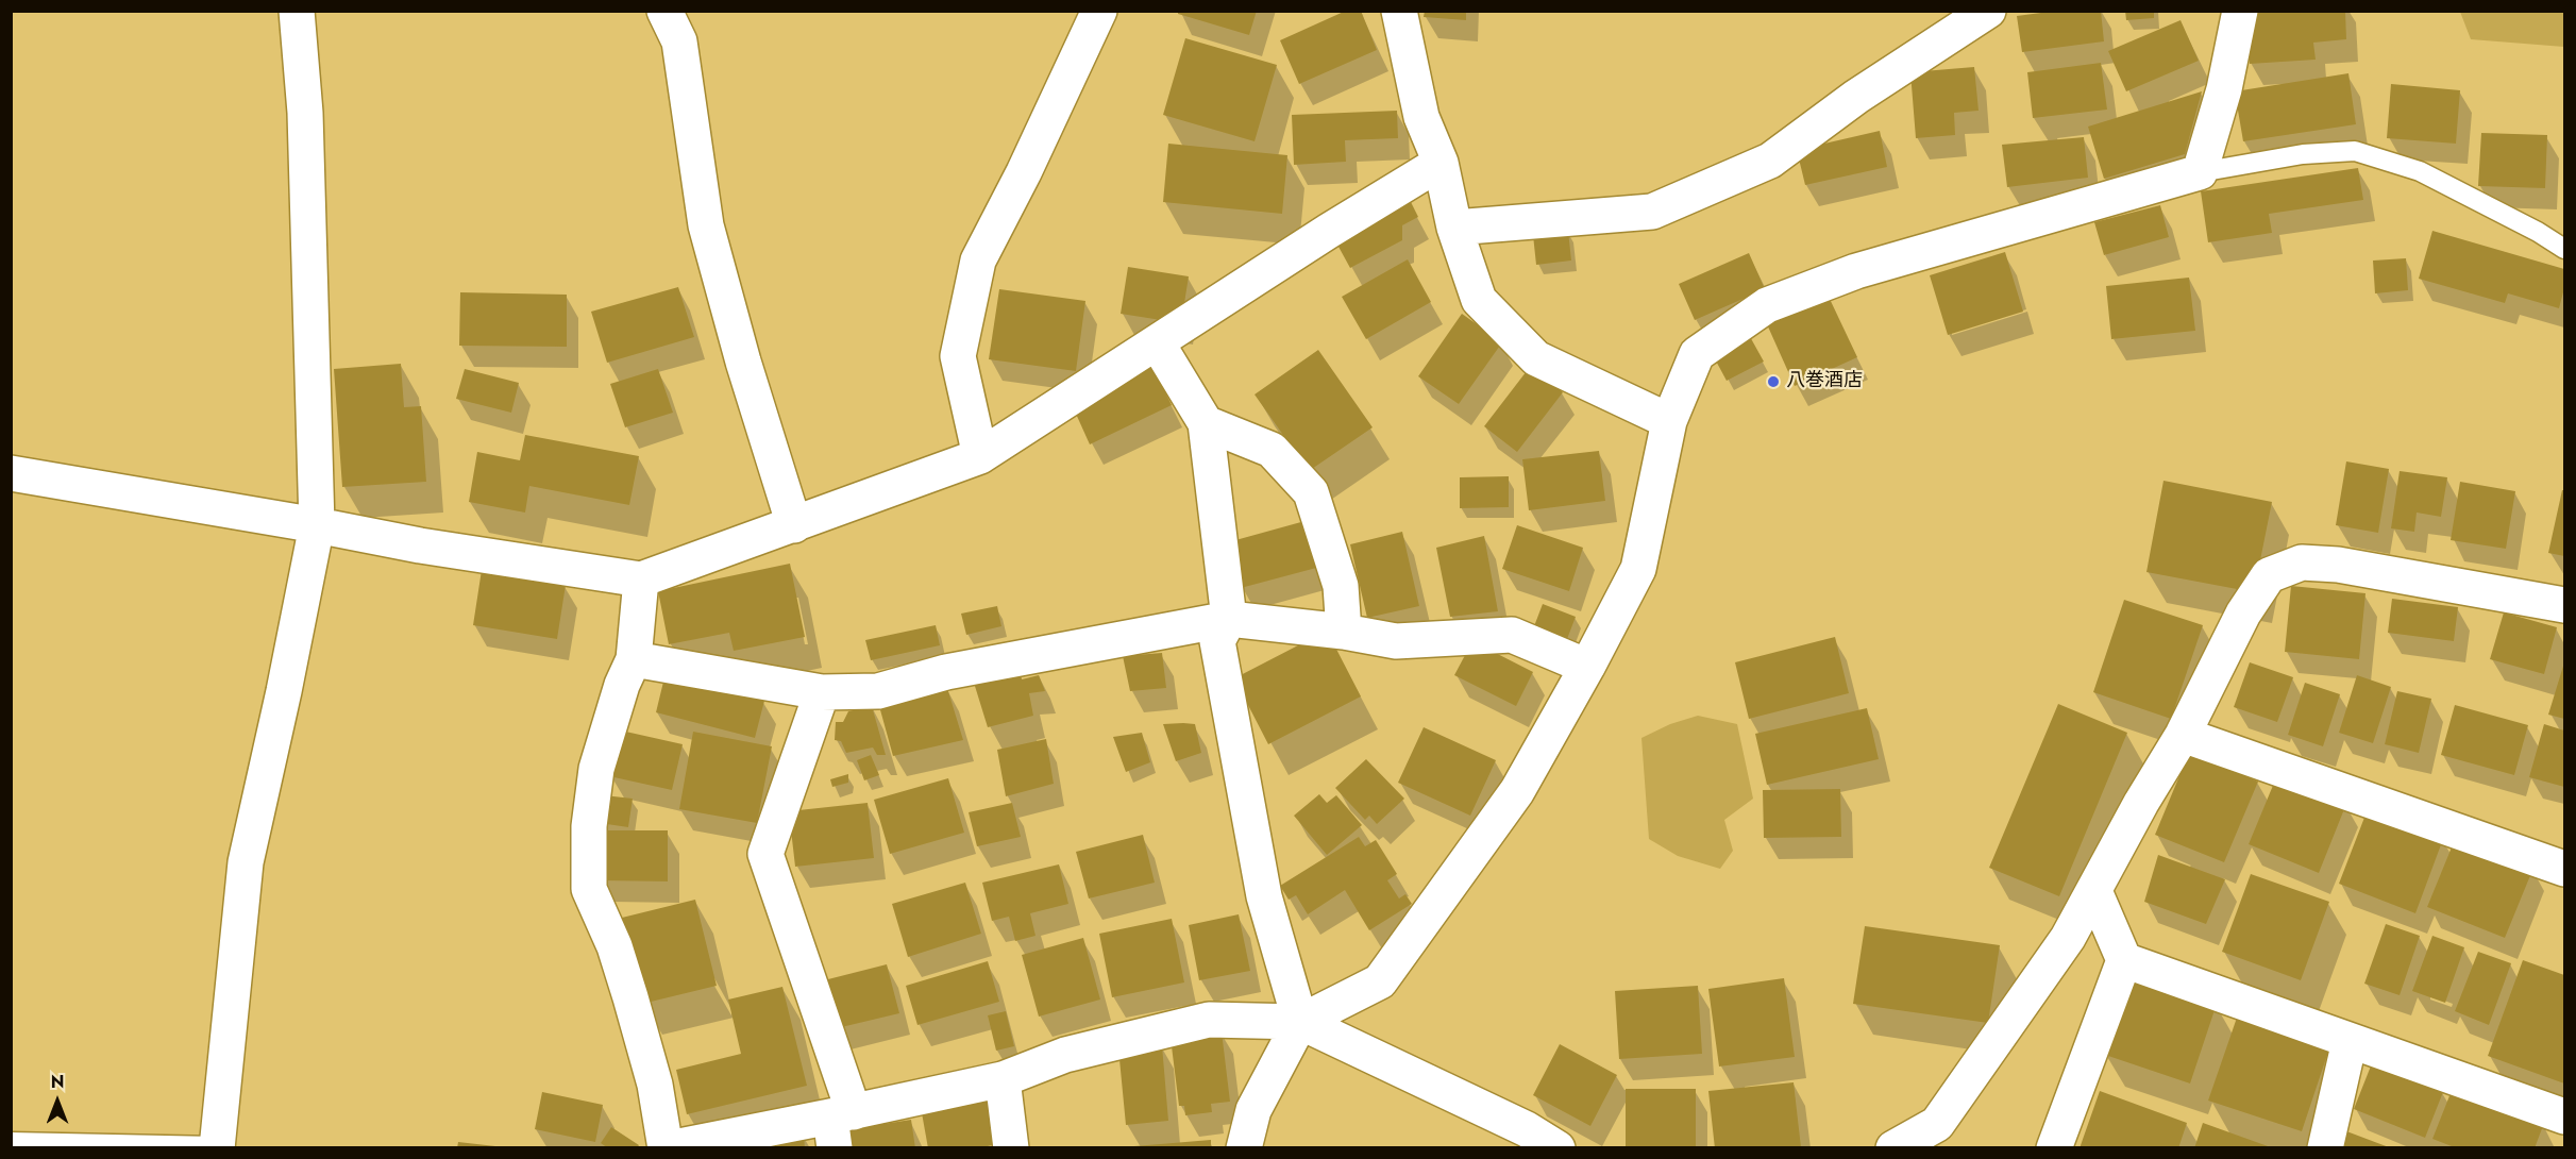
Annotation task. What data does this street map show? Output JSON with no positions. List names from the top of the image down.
{
  "places": ["八巻酒店"],
  "north": "top"
}
